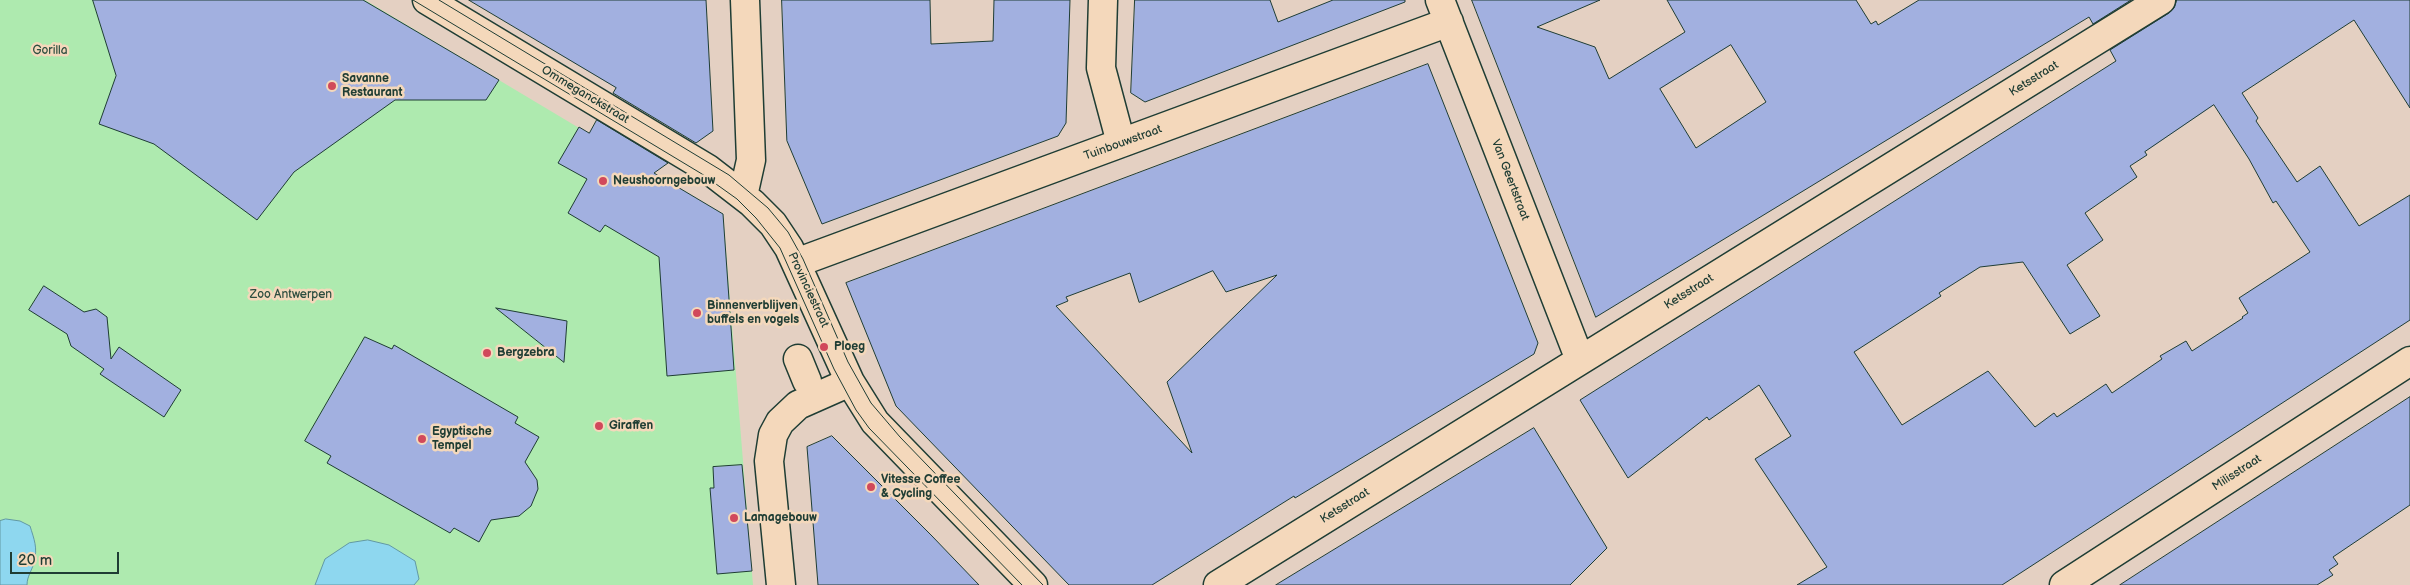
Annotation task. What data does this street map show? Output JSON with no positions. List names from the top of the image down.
{
  "streets": {
    "street": [
      "Ketsstraat",
      "Ommeganckstraat",
      "Tuinbouwstraat",
      "Van Geertstraat",
      "Provinciestraat",
      "Milisstraat"
    ]
  },
  "crossings": [
    ["Ketsstraat", "Van Geertstraat"],
    ["Ommeganckstraat", "Provinciestraat"],
    ["Tuinbouwstraat", "Van Geertstraat"],
    ["Tuinbouwstraat", "Provinciestraat"]
  ],
  "parks": ["Gorilla", "Zoo Antwerpen"],
  "places": [
    "Savanne Restaurant",
    "Neushoorngebouw",
    "Binnenverblijven buffels en vogels",
    "Ploeg",
    "Bergzebra",
    "Giraffen",
    "Egyptische Tempel",
    "Vitesse Coffee & Cycling",
    "Lamagebouw"
  ],
  "scale_bar": "20 m"
}
